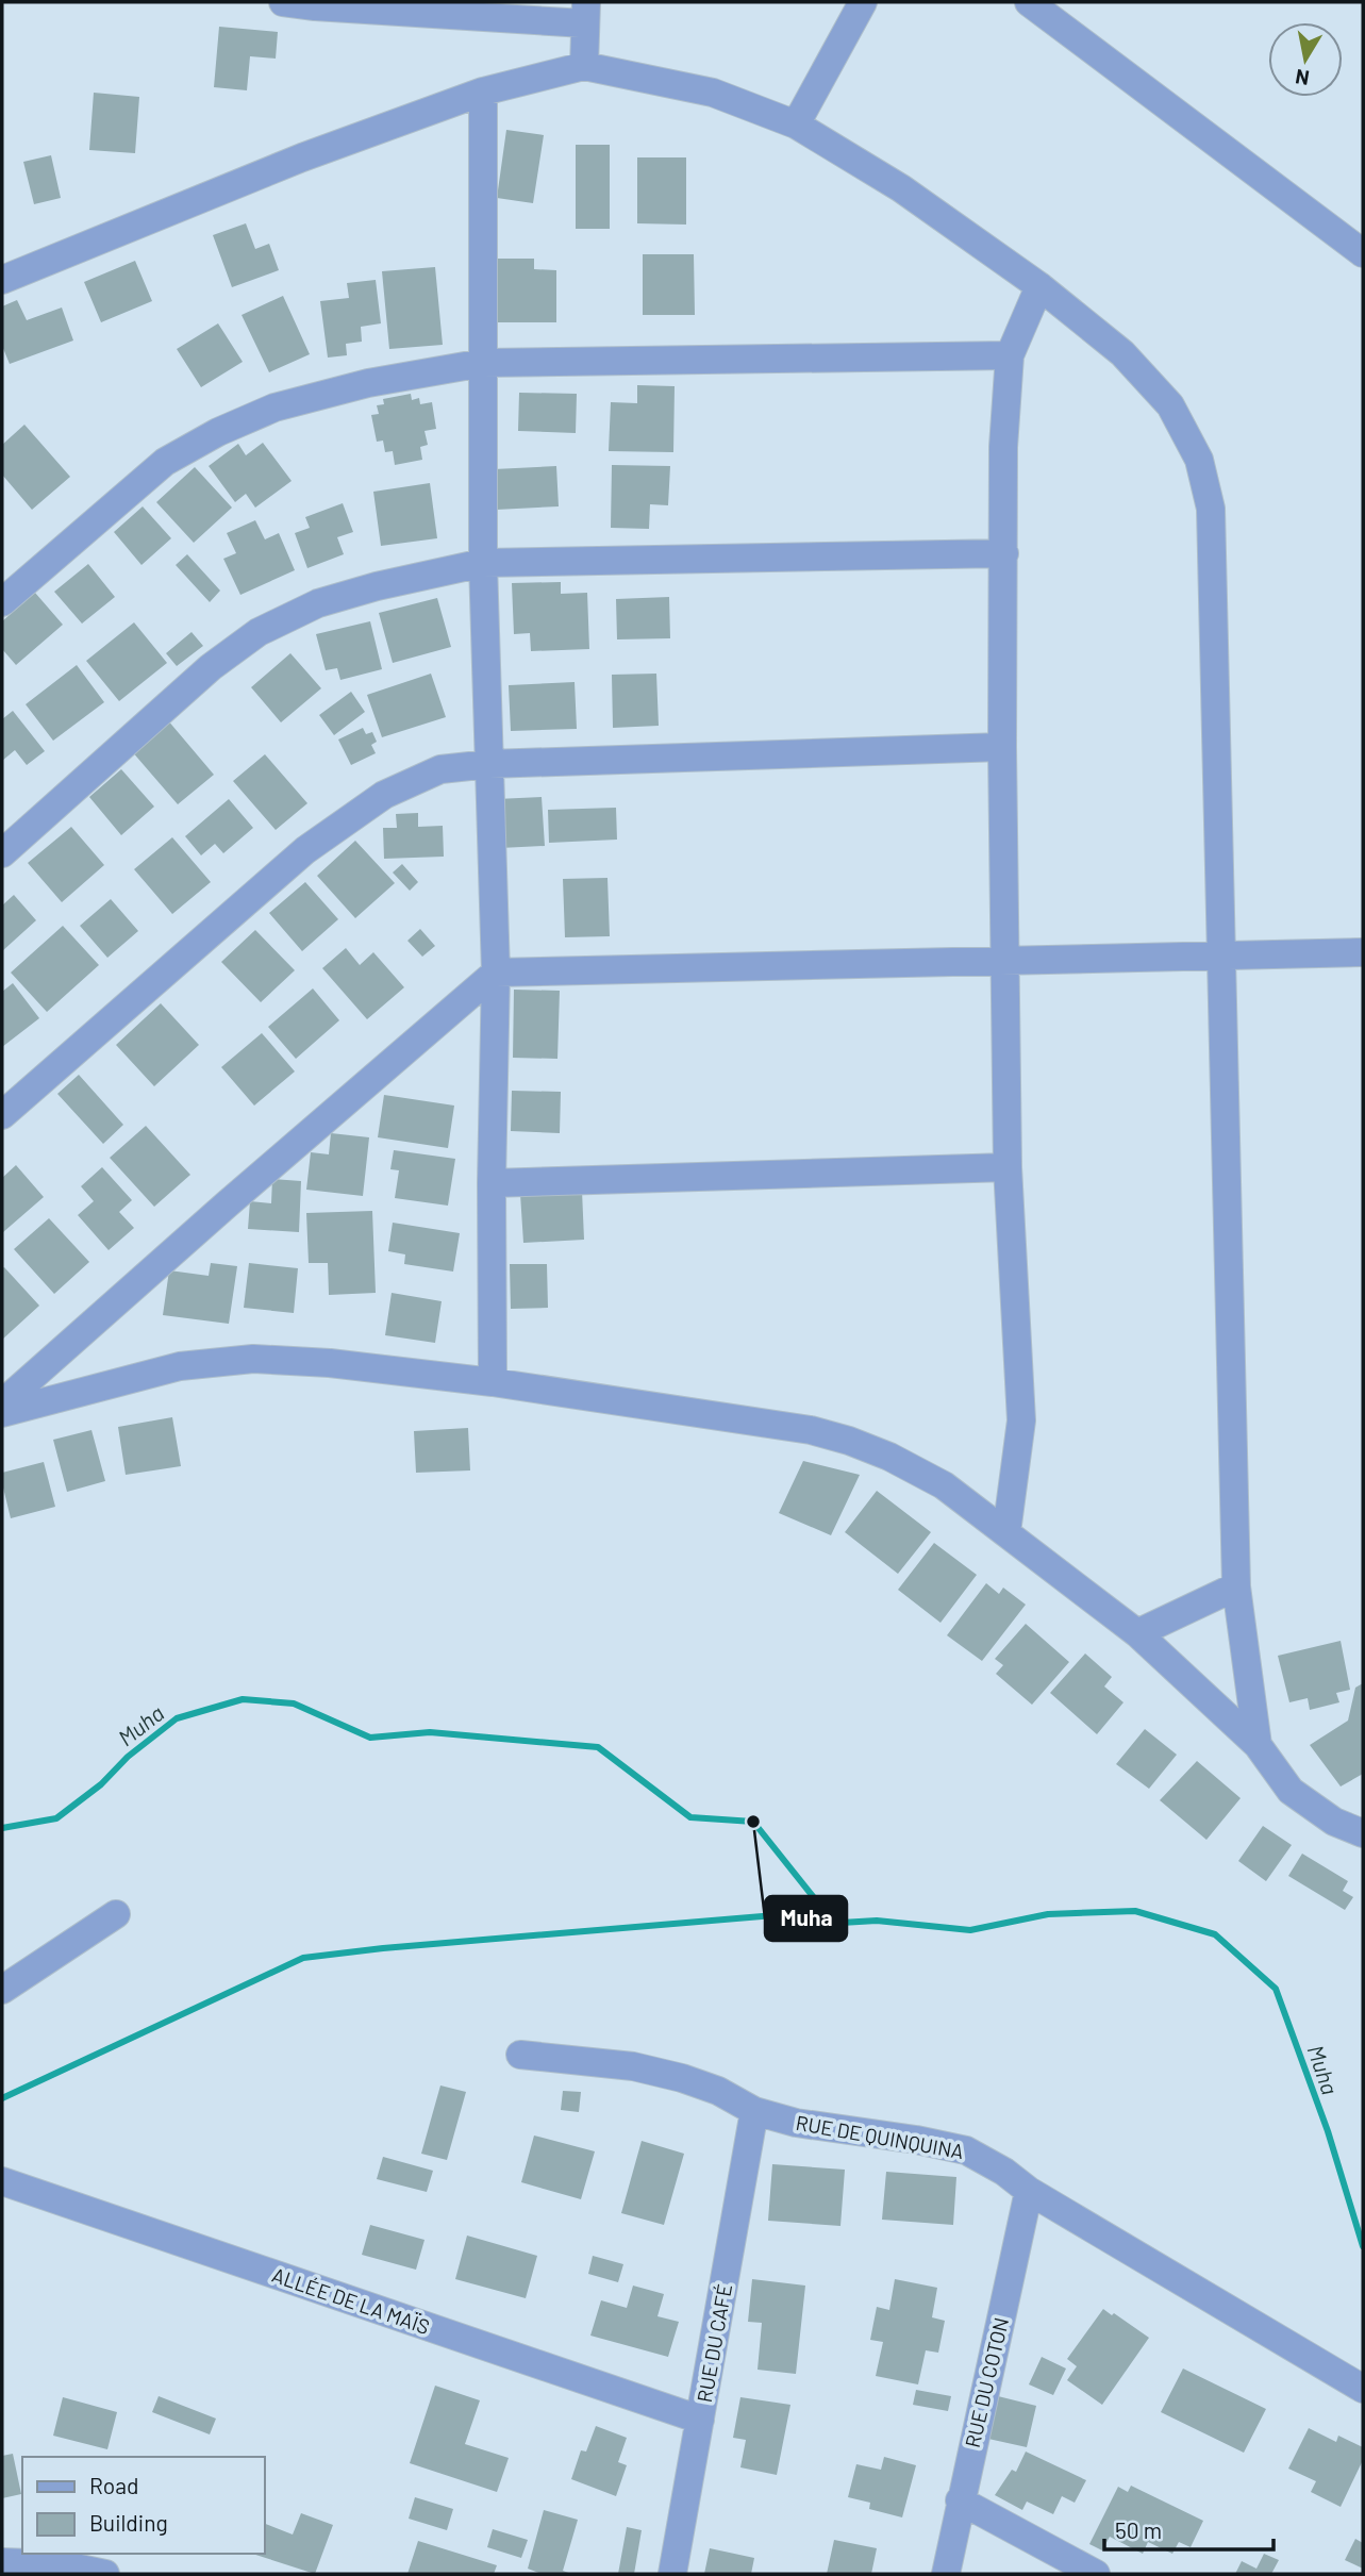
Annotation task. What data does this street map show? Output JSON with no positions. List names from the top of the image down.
{
  "streets": {
    "street": [
      "RUE DE QUINQUINA",
      "ALLÉE DE LA MAÏS",
      "RUE DU CAFÉ",
      "RUE DU COTON"
    ]
  },
  "crossings": [
    ["RUE DE QUINQUINA", "RUE DU CAFÉ"],
    ["RUE DE QUINQUINA", "RUE DU COTON"],
    ["ALLÉE DE LA MAÏS", "RUE DU CAFÉ"]
  ],
  "water": ["Muha"],
  "places": ["Muha"],
  "legend": ["Road", "Building"],
  "scale_bar": "50 m",
  "north": "bottom"
}
